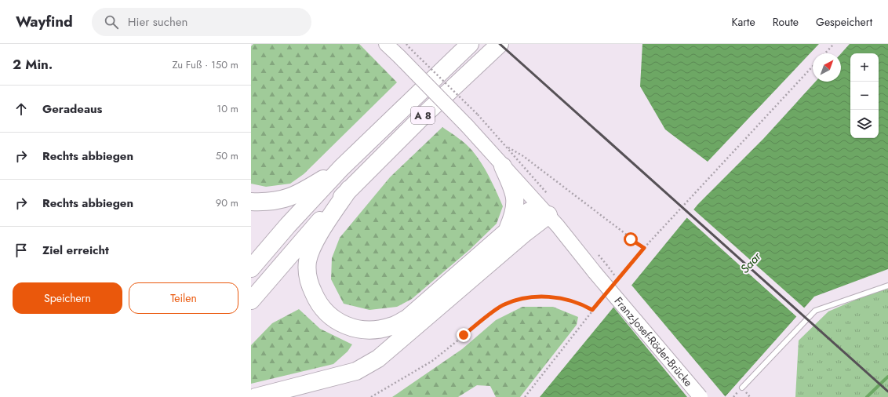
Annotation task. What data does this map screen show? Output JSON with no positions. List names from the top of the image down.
{
  "streets": {
    "highway": ["A 8"],
    "main road": ["Franz-Josef-Röder-Brücke"]
  },
  "water": ["Saar"],
  "north": "top right",
  "page": {
    "header": "Wayfind",
    "search": "Hier suchen",
    "nav": ["Karte", "Route", "Gespeichert"],
    "heading": ["2 Min.", "Zu Fuß · 150 m"],
    "map_buttons": ["+", "−"],
    "list": [
      ["Geradeaus", "10 m"],
      ["Rechts abbiegen", "50 m"],
      ["Rechts abbiegen", "90 m"],
      "Ziel erreicht"
    ],
    "buttons": ["Speichern", "Teilen"]
  }
}
